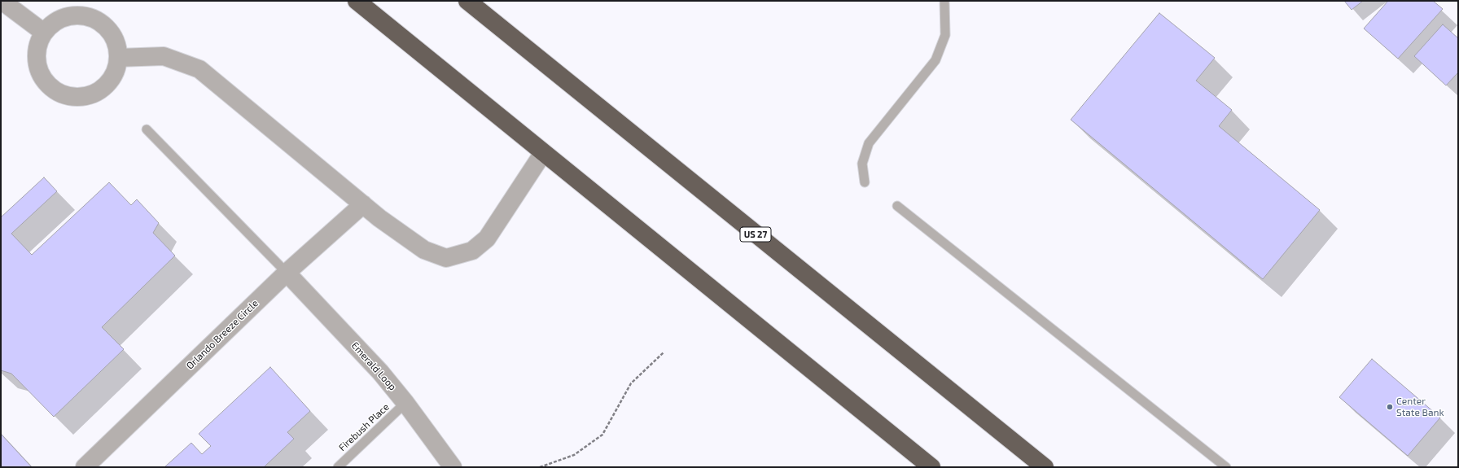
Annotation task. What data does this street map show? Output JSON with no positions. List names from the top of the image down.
{
  "streets": {
    "highway": ["US 27"],
    "street": ["Orlando Breeze Circle", "Emerald Loop"],
    "lane": ["Firebush Place"]
  },
  "crossings": [
    ["Orlando Breeze Circle", "Emerald Loop"],
    ["Emerald Loop", "Firebush Place"]
  ],
  "places": ["Center State Bank"]
}
